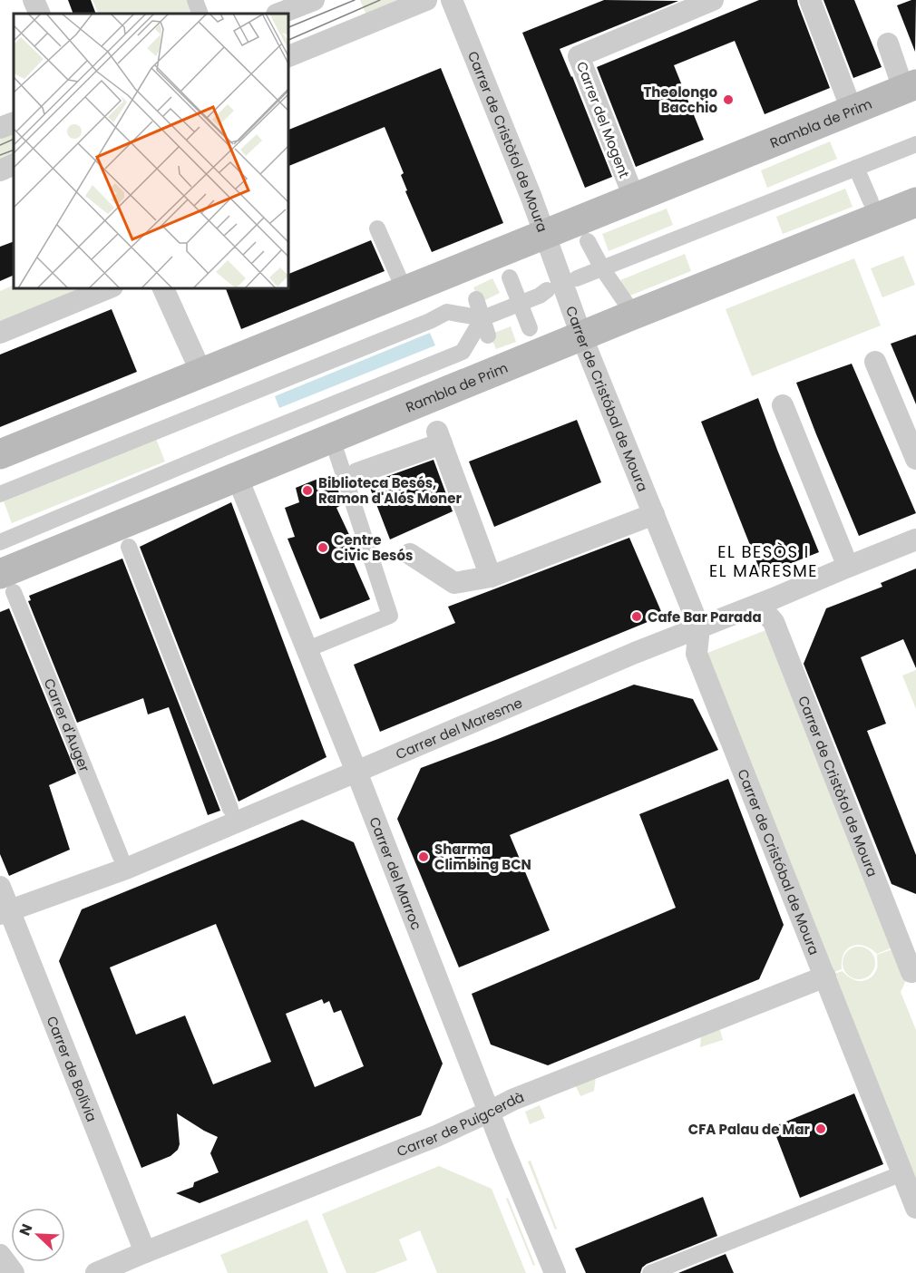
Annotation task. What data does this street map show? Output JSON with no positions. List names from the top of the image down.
{
  "streets": {
    "main road": ["Rambla de Prim"],
    "street": [
      "Carrer del Mogent",
      "Carrer de Cristòfol de Moura",
      "Carrer de Cristóbal de Moura",
      "Carrer d'Auger",
      "Carrer del Maresme",
      "Carrer del Marroc",
      "Carrer de Bolívia",
      "Carrer de Puigcerdà"
    ]
  },
  "crossings": [
    ["Carrer del Mogent", "Rambla de Prim"],
    ["Rambla de Prim", "Carrer de Cristòfol de Moura"],
    ["Rambla de Prim", "Carrer de Cristóbal de Moura"],
    ["Rambla de Prim", "Carrer d'Auger"],
    ["Rambla de Prim", "Carrer del Marroc"],
    ["Carrer de Cristòfol de Moura", "Carrer de Cristóbal de Moura"],
    ["Carrer de Cristòfol de Moura", "Carrer del Maresme"],
    ["Carrer de Cristóbal de Moura", "Carrer del Maresme"],
    ["Carrer de Cristóbal de Moura", "Carrer de Puigcerdà"],
    ["Carrer del Maresme", "Carrer del Marroc"],
    ["Carrer del Maresme", "Carrer de Bolívia"],
    ["Carrer del Marroc", "Carrer de Puigcerdà"],
    ["Carrer de Bolívia", "Carrer de Puigcerdà"]
  ],
  "districts": ["EL BESÒS I EL MARESME"],
  "places": [
    "Theolongo Bacchio",
    "Biblioteca Besós, Ramon d'Alós Moner",
    "Centre Civic Besós",
    "Cafe Bar Parada",
    "Sharma Climbing BCN",
    "CFA Palau de Mar"
  ],
  "north": "top left"
}
